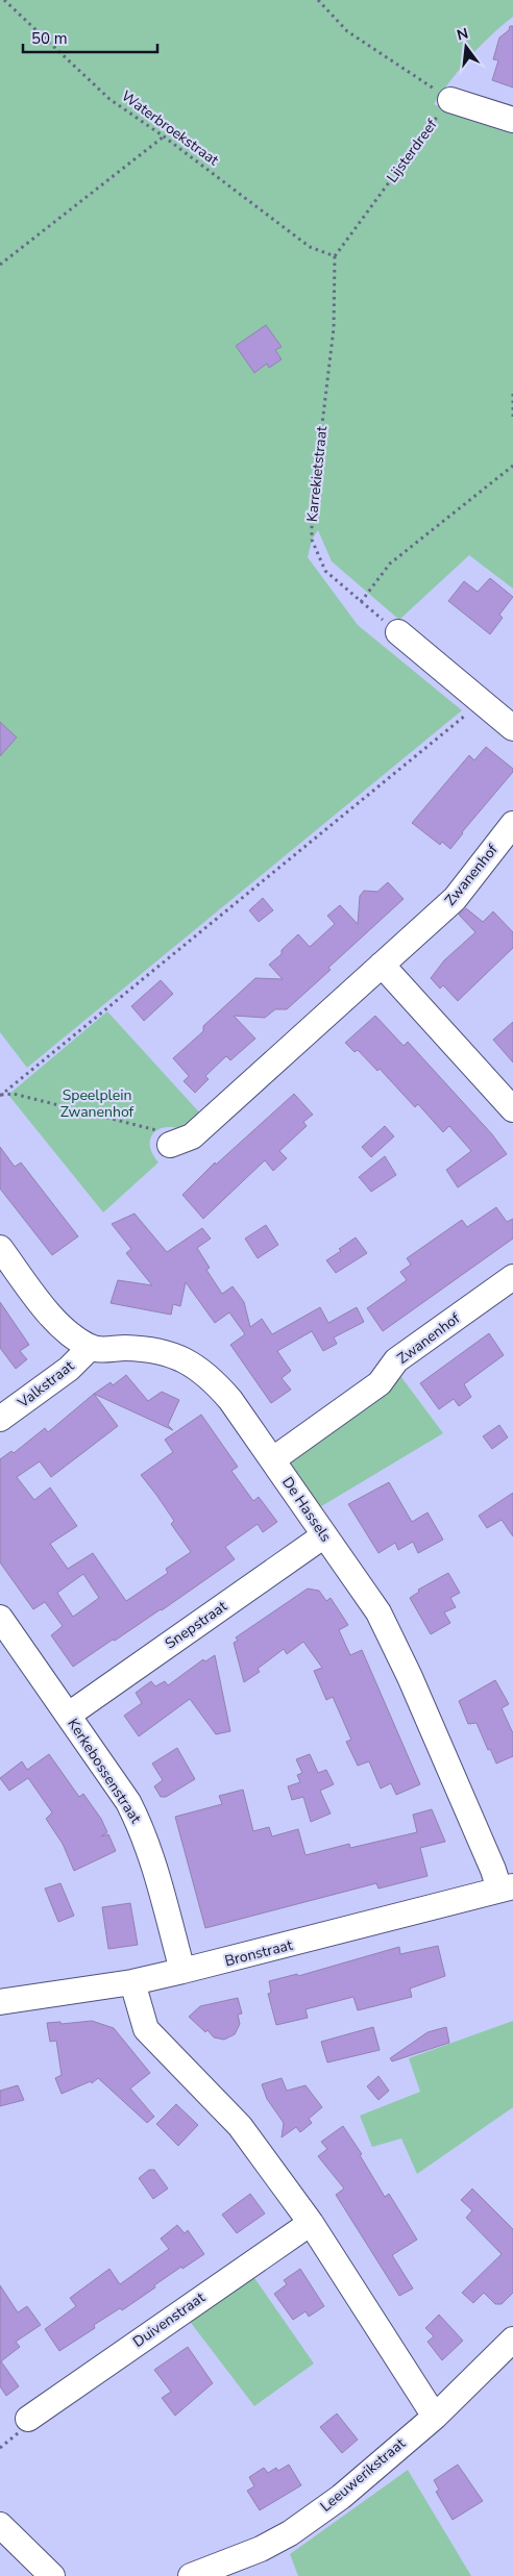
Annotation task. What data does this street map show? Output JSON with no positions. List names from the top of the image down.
{
  "streets": {
    "street": [
      "Zwanenhof",
      "Valkstraat",
      "De Hassels",
      "Snepstraat",
      "Kerkebossenstraat",
      "Bronstraat",
      "Duivenstraat",
      "Leeuwerikstraat"
    ],
    "path": ["Waterbroekstraat", "Lijsterdreef", "Karrekietstraat"]
  },
  "crossings": [
    ["Waterbroekstraat", "Lijsterdreef"],
    ["Waterbroekstraat", "Karrekietstraat"],
    ["Lijsterdreef", "Karrekietstraat"],
    ["Zwanenhof", "De Hassels"],
    ["Valkstraat", "De Hassels"],
    ["De Hassels", "Snepstraat"],
    ["De Hassels", "Bronstraat"],
    ["Snepstraat", "Kerkebossenstraat"],
    ["Kerkebossenstraat", "Bronstraat"]
  ],
  "parks": ["Speelplein Zwanenhof"],
  "scale_bar": "50 m",
  "north": "top"
}
